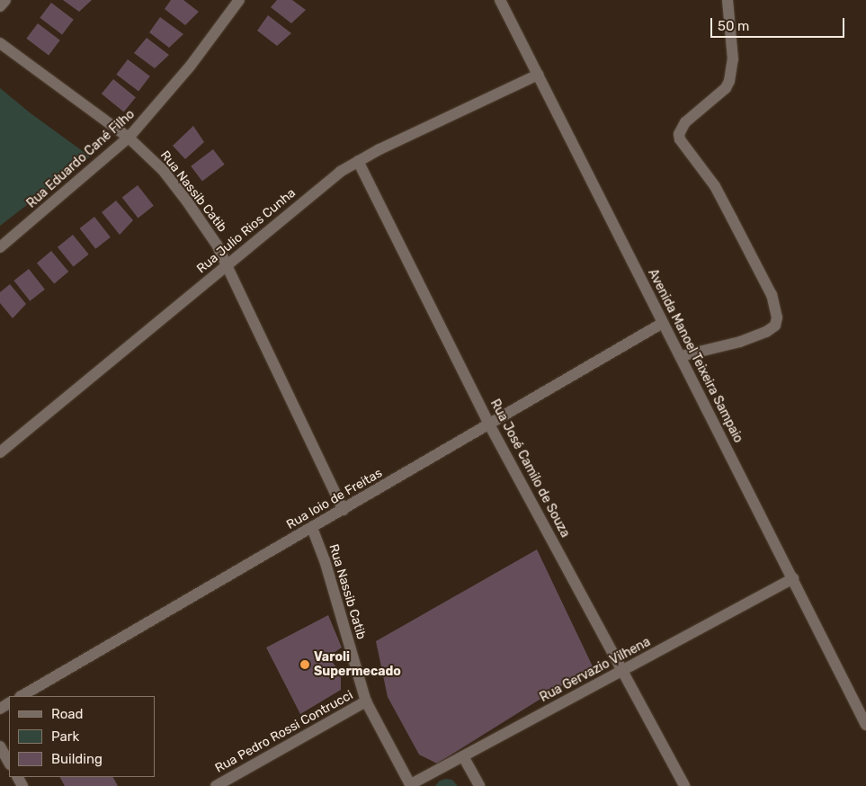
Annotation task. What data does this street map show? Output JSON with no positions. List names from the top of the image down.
{
  "streets": {
    "street": [
      "Rua Eduardo Cané Filho",
      "Rua Nassib Catib",
      "Rua Julio Rios Cunha",
      "Avenida Manoel Teixeira Sampaio",
      "Rua José Camilo de Souza",
      "Rua Ioio de Freitas",
      "Rua Gervazio Vilhena",
      "Rua Pedro Rossi Contrucci"
    ]
  },
  "crossings": [
    ["Rua Eduardo Cané Filho", "Rua Nassib Catib"],
    ["Rua Nassib Catib", "Rua Julio Rios Cunha"],
    ["Rua Nassib Catib", "Rua Ioio de Freitas"],
    ["Rua Nassib Catib", "Rua Gervazio Vilhena"],
    ["Rua Nassib Catib", "Rua Pedro Rossi Contrucci"],
    ["Rua Julio Rios Cunha", "Avenida Manoel Teixeira Sampaio"],
    ["Rua Julio Rios Cunha", "Rua José Camilo de Souza"],
    ["Avenida Manoel Teixeira Sampaio", "Rua Ioio de Freitas"],
    ["Avenida Manoel Teixeira Sampaio", "Rua Gervazio Vilhena"],
    ["Rua José Camilo de Souza", "Rua Ioio de Freitas"],
    ["Rua José Camilo de Souza", "Rua Gervazio Vilhena"]
  ],
  "places": ["Varoli Supermecado"],
  "legend": ["Road", "Park", "Building"],
  "scale_bar": "50 m"
}
